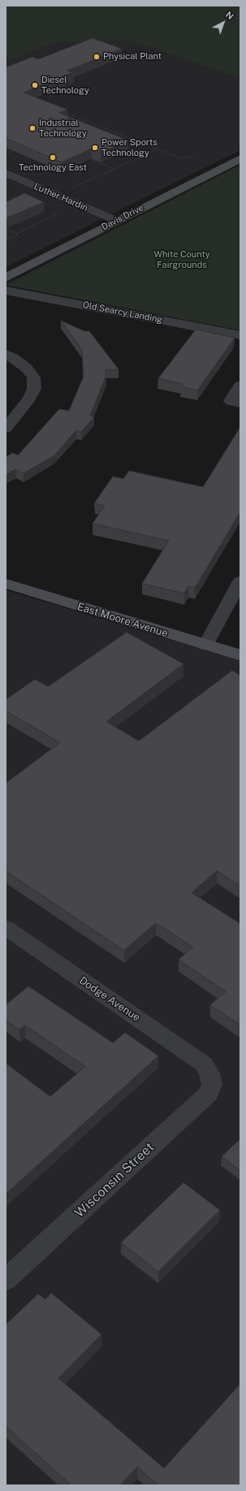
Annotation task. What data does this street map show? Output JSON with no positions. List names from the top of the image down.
{
  "streets": {
    "street": [
      "Luther Hardin",
      "Davis Drive",
      "Old Searcy Landing",
      "East Moore Avenue",
      "Dodge Avenue",
      "Wisconsin Street"
    ]
  },
  "crossings": [
    ["Luther Hardin", "Davis Drive"],
    ["Dodge Avenue", "Wisconsin Street"]
  ],
  "parks": ["White County Fairgrounds"],
  "places": [
    "Physical Plant",
    "Diesel Technology",
    "Industrial Technology",
    "Power Sports Technology",
    "Technology East"
  ],
  "north": "top right"
}
